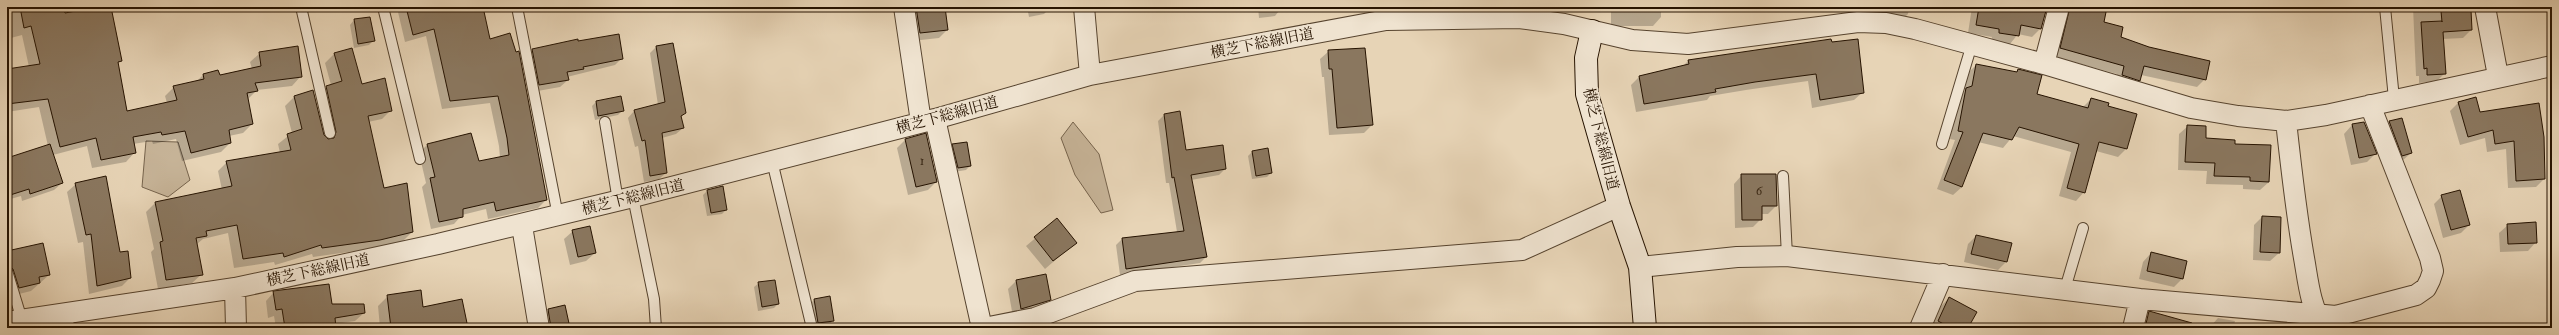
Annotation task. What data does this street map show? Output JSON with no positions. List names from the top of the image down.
{
  "streets": {
    "street": ["横芝下総線旧道"]
  },
  "house_numbers": ["1", "6"]
}
